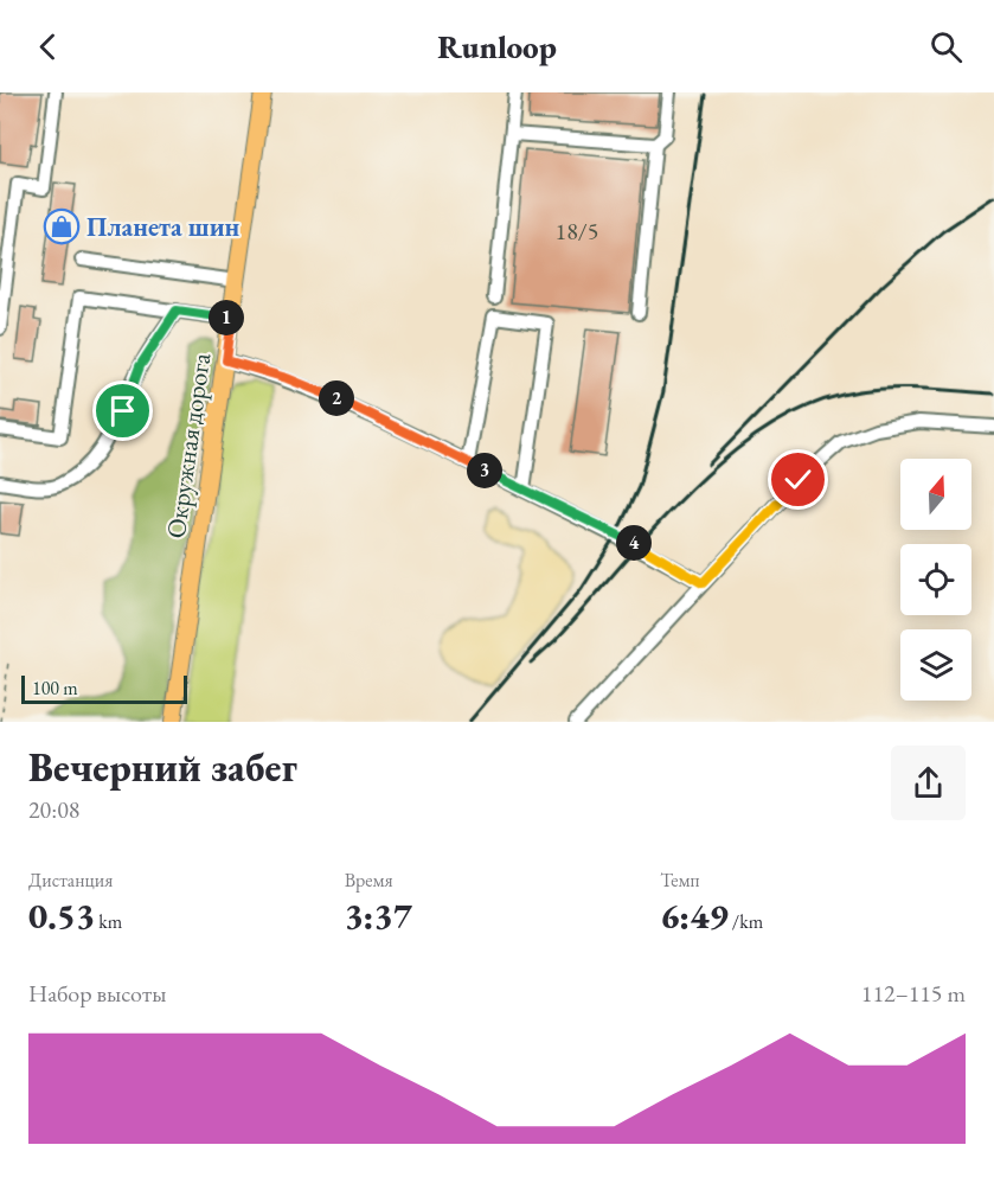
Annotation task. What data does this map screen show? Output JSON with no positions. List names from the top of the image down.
{
  "streets": {
    "main road": ["Окружная дорога"]
  },
  "places": {
    "shop": ["Планета шин"]
  },
  "house_numbers": ["18/5"],
  "scale_bar": "100 m",
  "north": "top",
  "page": {
    "header": "Runloop",
    "pins": [
      "1",
      "2",
      "3",
      "4"
    ],
    "scale": "100 m",
    "heading": ["Вечерний забег", "20:08"],
    "stats": [
      ["Дистанция", "0.53 km"],
      ["Время", "3:37"],
      ["Темп", "6:49 /km"]
    ],
    "chart": ["Набор высоты", "112–115 m"]
  }
}
